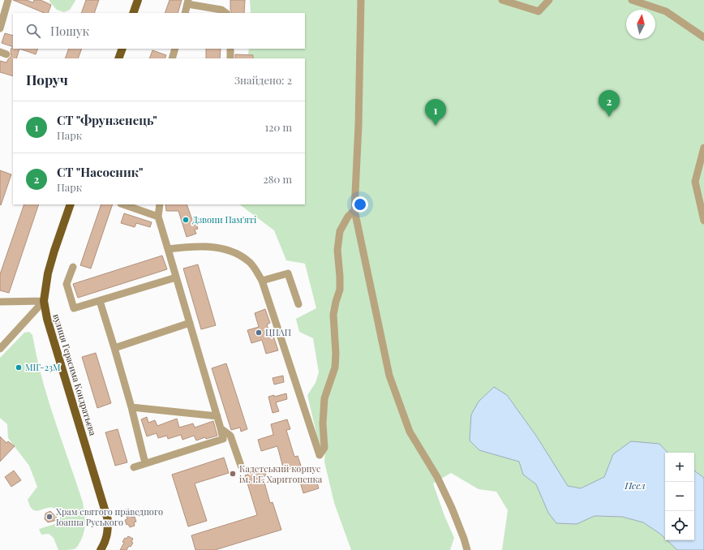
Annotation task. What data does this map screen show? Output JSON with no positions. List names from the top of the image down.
{
  "streets": {
    "main road": ["вулиця Герасима Кондратьєва"]
  },
  "water": ["Псел"],
  "places": [
    "Дзвони Пам'яті",
    "ЦНАП",
    "МІГ-23М",
    "Кадетський корпус ім. І.Г. Харитоненка",
    "Храм святого праведного Іоанна Руського"
  ],
  "north": "top",
  "page": {
    "search": "Пошук",
    "heading": ["Поруч", "Знайдено: 2"],
    "pins": ["2", "1"],
    "list": [
      {
        "mark": "1",
        "name": "СТ \"Фрунзенець\"",
        "note": "Парк",
        "value": "120 m"
      },
      {
        "mark": "2",
        "name": "СТ \"Насосник\"",
        "note": "Парк",
        "value": "280 m"
      }
    ],
    "map_buttons": ["+", "−"]
  }
}
